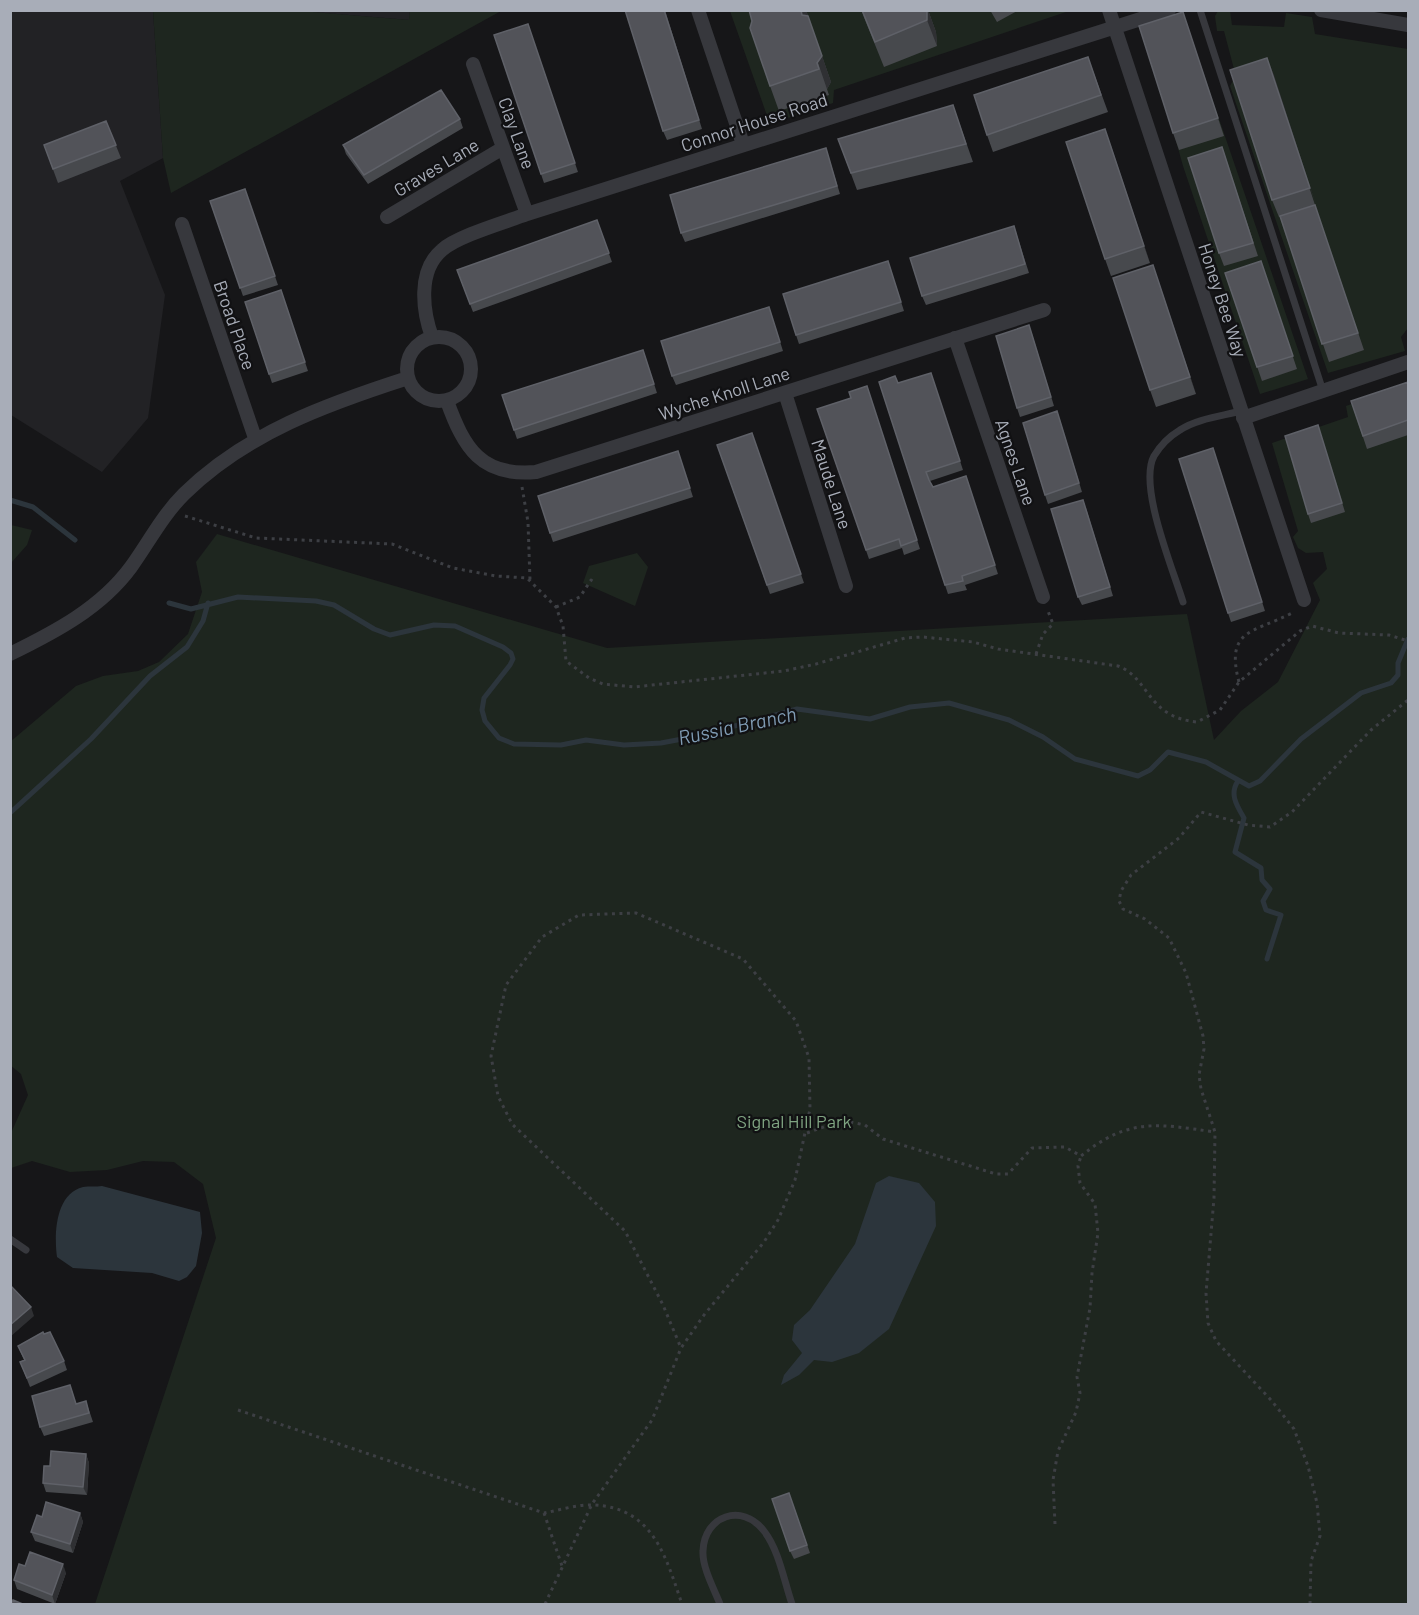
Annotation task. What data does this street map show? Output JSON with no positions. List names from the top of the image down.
{
  "streets": {
    "street": [
      "Connor House Road",
      "Clay Lane",
      "Graves Lane",
      "Honey Bee Way",
      "Broad Place",
      "Wyche Knoll Lane",
      "Agnes Lane",
      "Maude Lane"
    ]
  },
  "crossings": [
    ["Connor House Road", "Clay Lane"],
    ["Connor House Road", "Honey Bee Way"],
    ["Connor House Road", "Wyche Knoll Lane"],
    ["Clay Lane", "Graves Lane"],
    ["Wyche Knoll Lane", "Agnes Lane"],
    ["Wyche Knoll Lane", "Maude Lane"]
  ],
  "water": ["Russia Branch"],
  "parks": ["Signal Hill Park"]
}
